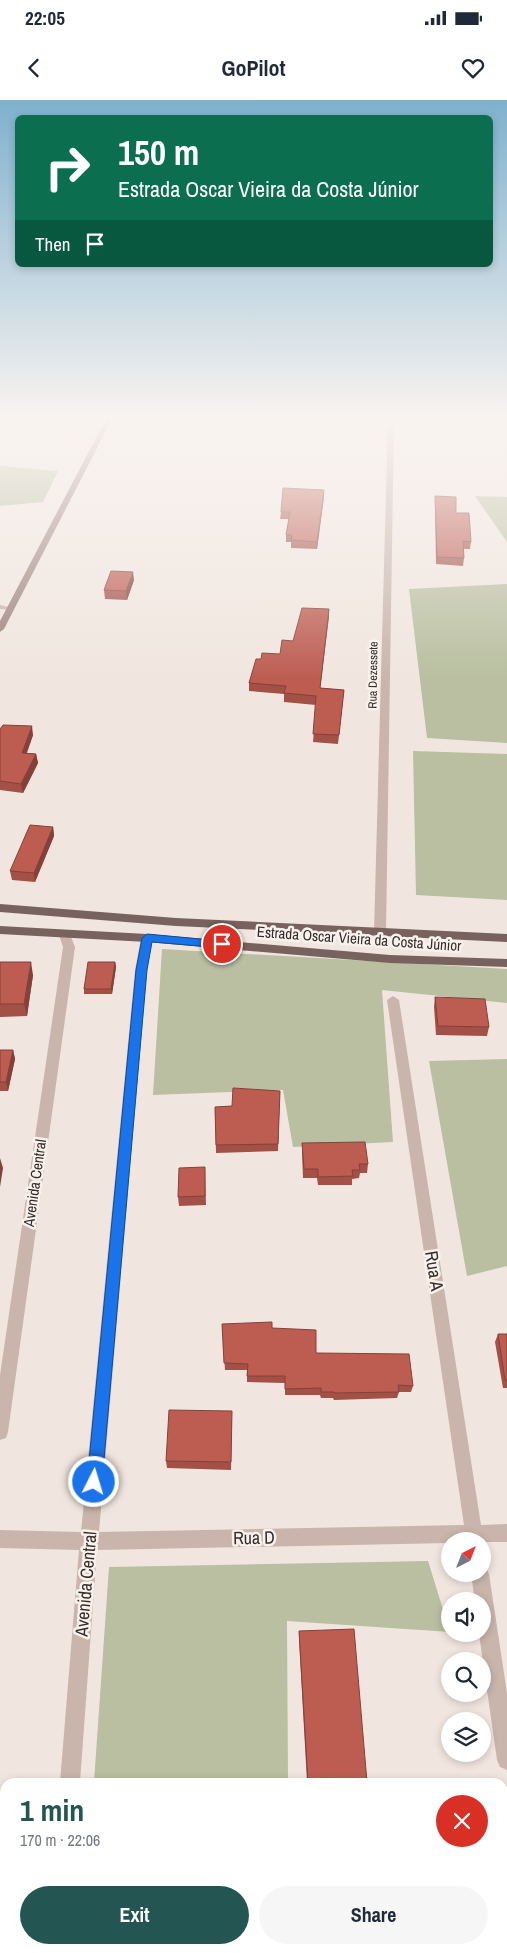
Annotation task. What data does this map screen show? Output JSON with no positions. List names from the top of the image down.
{
  "streets": {
    "main road": ["Estrada Oscar Vieira da Costa Júnior"],
    "street": [
      "Rua Dezessete",
      "Avenida Central",
      "Rua A",
      "Rua D"
    ]
  },
  "crossings": [
    ["Rua Dezessete", "Estrada Oscar Vieira da Costa Júnior"],
    ["Estrada Oscar Vieira da Costa Júnior", "Avenida Central"],
    ["Avenida Central", "Rua D"]
  ],
  "north": "top right",
  "page": {
    "status": "22:05",
    "header": "GoPilot",
    "turn": ["150 m", "Estrada Oscar Vieira da Costa Júnior"],
    "then": "Then",
    "heading": ["1 min", "170 m · 22:06"],
    "buttons": ["Exit", "Share"]
  }
}
